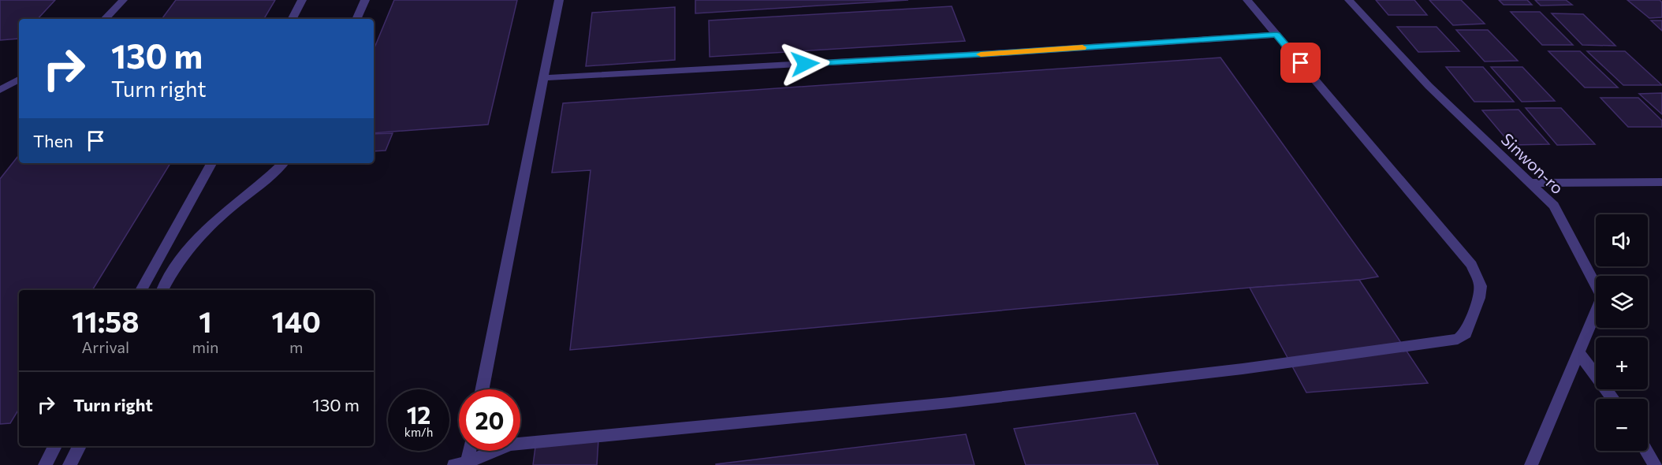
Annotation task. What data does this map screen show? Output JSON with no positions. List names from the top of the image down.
{
  "streets": {
    "street": ["Sinwon-ro"]
  },
  "page": {
    "turn": ["130 m", "Turn right"],
    "then": "Then",
    "map_buttons": ["+", "−"],
    "eta": [
      "11:58",
      "Arrival",
      "1",
      "min",
      "140",
      "m"
    ],
    "list": [
      {
        "name": "Turn right",
        "value": "130 m"
      }
    ],
    "speed": "12 km/h",
    "limit": "20"
  }
}
